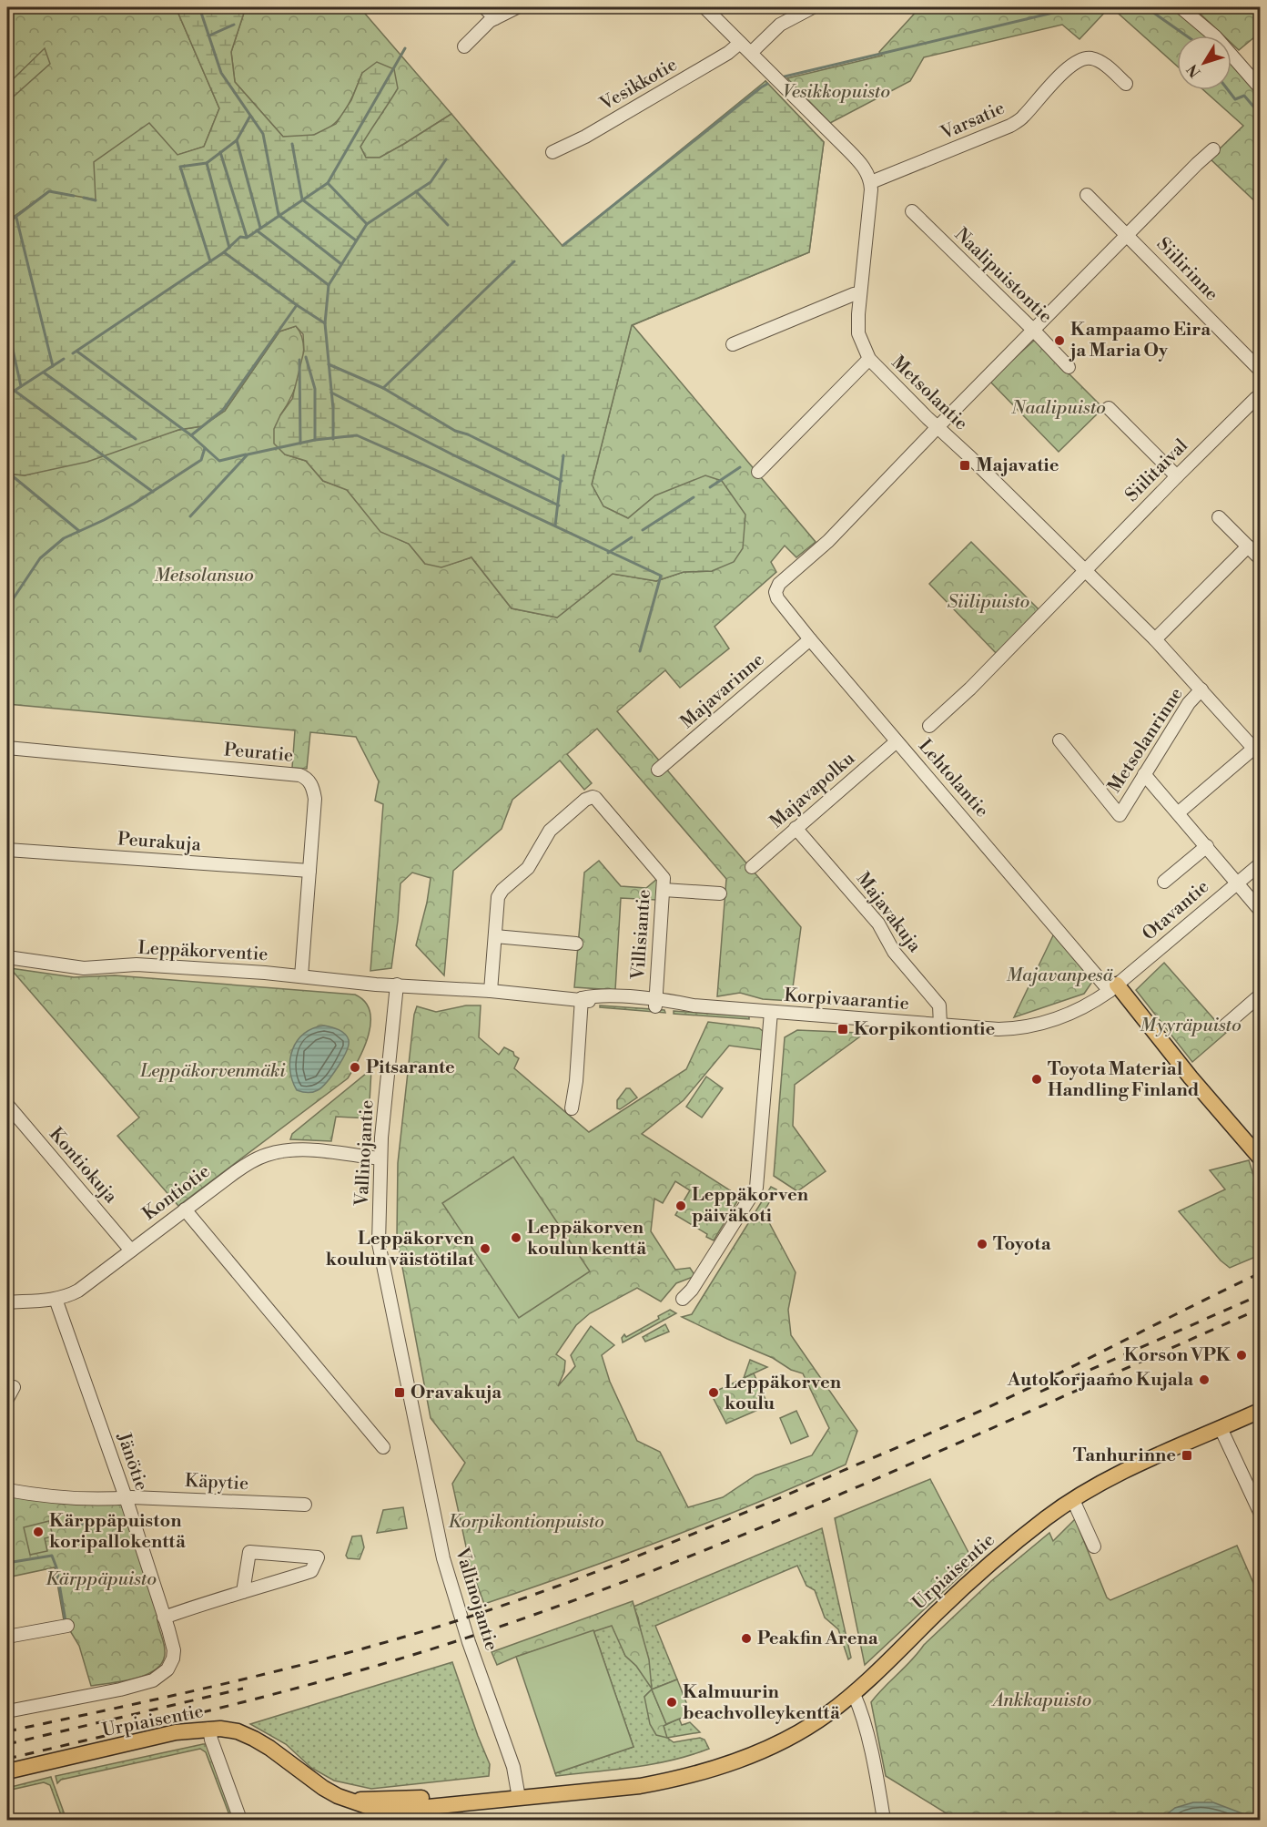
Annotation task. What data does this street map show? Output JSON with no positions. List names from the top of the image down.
{
  "streets": {
    "main road": ["Urpiaisentie"],
    "street": [
      "Vesikkotie",
      "Varsatie",
      "Siilirinne",
      "Naalipuistontie",
      "Metsolantie",
      "Siilitaival",
      "Majavarinne",
      "Metsolanrinne",
      "Peuratie",
      "Lehtolantie",
      "Majavapolku",
      "Peurakuja",
      "Otavantie",
      "Majavakuja",
      "Villisiantie",
      "Leppäkorventie",
      "Korpivaarantie",
      "Vallinojantie",
      "Kontiokuja",
      "Kontiotie",
      "Jänötie",
      "Käpytie"
    ]
  },
  "crossings": [
    ["Varsatie", "Metsolantie"],
    ["Metsolantie", "Siilitaival"],
    ["Metsolantie", "Metsolanrinne"],
    ["Metsolantie", "Lehtolantie"],
    ["Majavarinne", "Lehtolantie"],
    ["Peuratie", "Peurakuja"],
    ["Peuratie", "Leppäkorventie"],
    ["Lehtolantie", "Majavapolku"],
    ["Lehtolantie", "Otavantie"],
    ["Lehtolantie", "Korpivaarantie"],
    ["Majavapolku", "Majavakuja"],
    ["Otavantie", "Korpivaarantie"],
    ["Majavakuja", "Korpivaarantie"],
    ["Villisiantie", "Korpivaarantie"],
    ["Leppäkorventie", "Korpivaarantie"],
    ["Leppäkorventie", "Vallinojantie"],
    ["Korpivaarantie", "Vallinojantie"],
    ["Vallinojantie", "Kontiotie"],
    ["Vallinojantie", "Urpiaisentie"],
    ["Kontiokuja", "Kontiotie"],
    ["Kontiotie", "Jänötie"],
    ["Jänötie", "Käpytie"]
  ],
  "parks": [
    "Vesikkopuisto",
    "Naalipuisto",
    "Metsolansuo",
    "Siilipuisto",
    "Majavanpesä",
    "Myyräpuisto",
    "Leppäkorvenmäki",
    "Korpikontionpuisto",
    "Kärppäpuisto",
    "Ankkapuisto"
  ],
  "places": {
    "other": [
      "Kampaamo Eira ja Maria Oy",
      "Pitsarante",
      "Toyota Material Handling Finland",
      "Leppäkorven päiväkoti",
      "Leppäkorven koulun kenttä",
      "Toyota",
      "Leppäkorven koulun väistötilat",
      "Korson VPK",
      "Autokorjaamo Kujala",
      "Leppäkorven koulu",
      "Kärppäpuiston koripallokenttä",
      "Peakfin Arena",
      "Kalmuurin beachvolleykenttä"
    ],
    "transit": [
      "Majavatie",
      "Korpikontiontie",
      "Oravakuja",
      "Tanhurinne"
    ]
  },
  "north": "bottom left"
}
